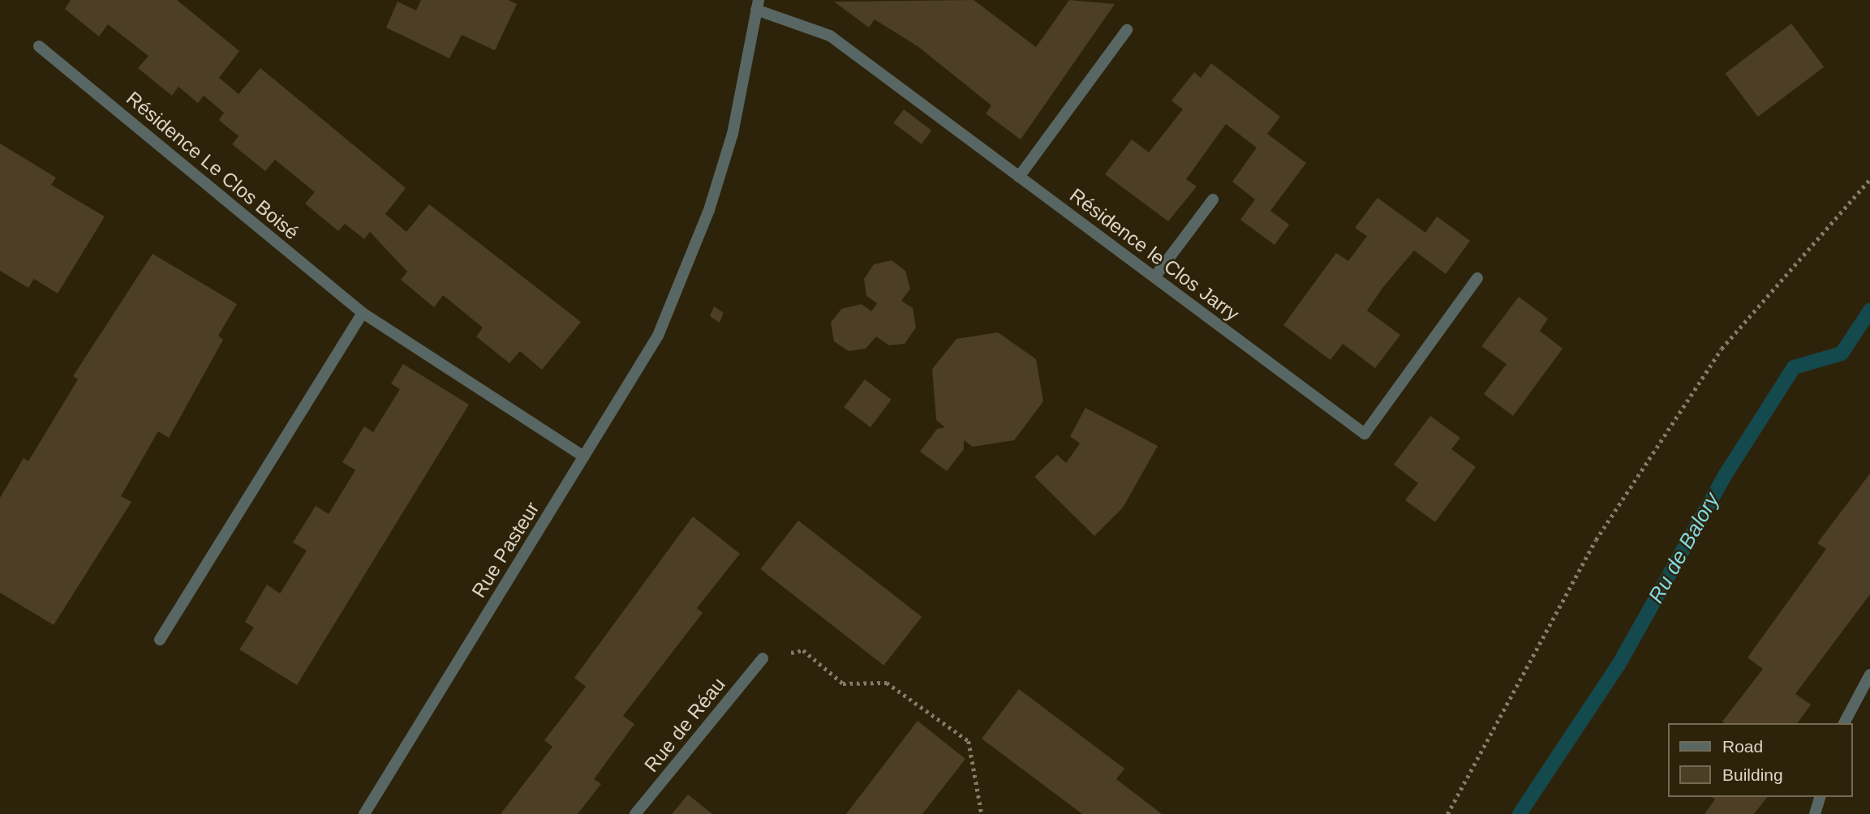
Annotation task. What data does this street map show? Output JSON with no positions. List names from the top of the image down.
{
  "streets": {
    "street": [
      "Résidence Le Clos Boisé",
      "Résidence le Clos Jarry",
      "Rue Pasteur",
      "Rue de Réau"
    ]
  },
  "crossings": [
    ["Résidence Le Clos Boisé", "Rue Pasteur"],
    ["Résidence le Clos Jarry", "Rue Pasteur"]
  ],
  "water": ["Ru de Balory"],
  "legend": ["Road", "Building"]
}
